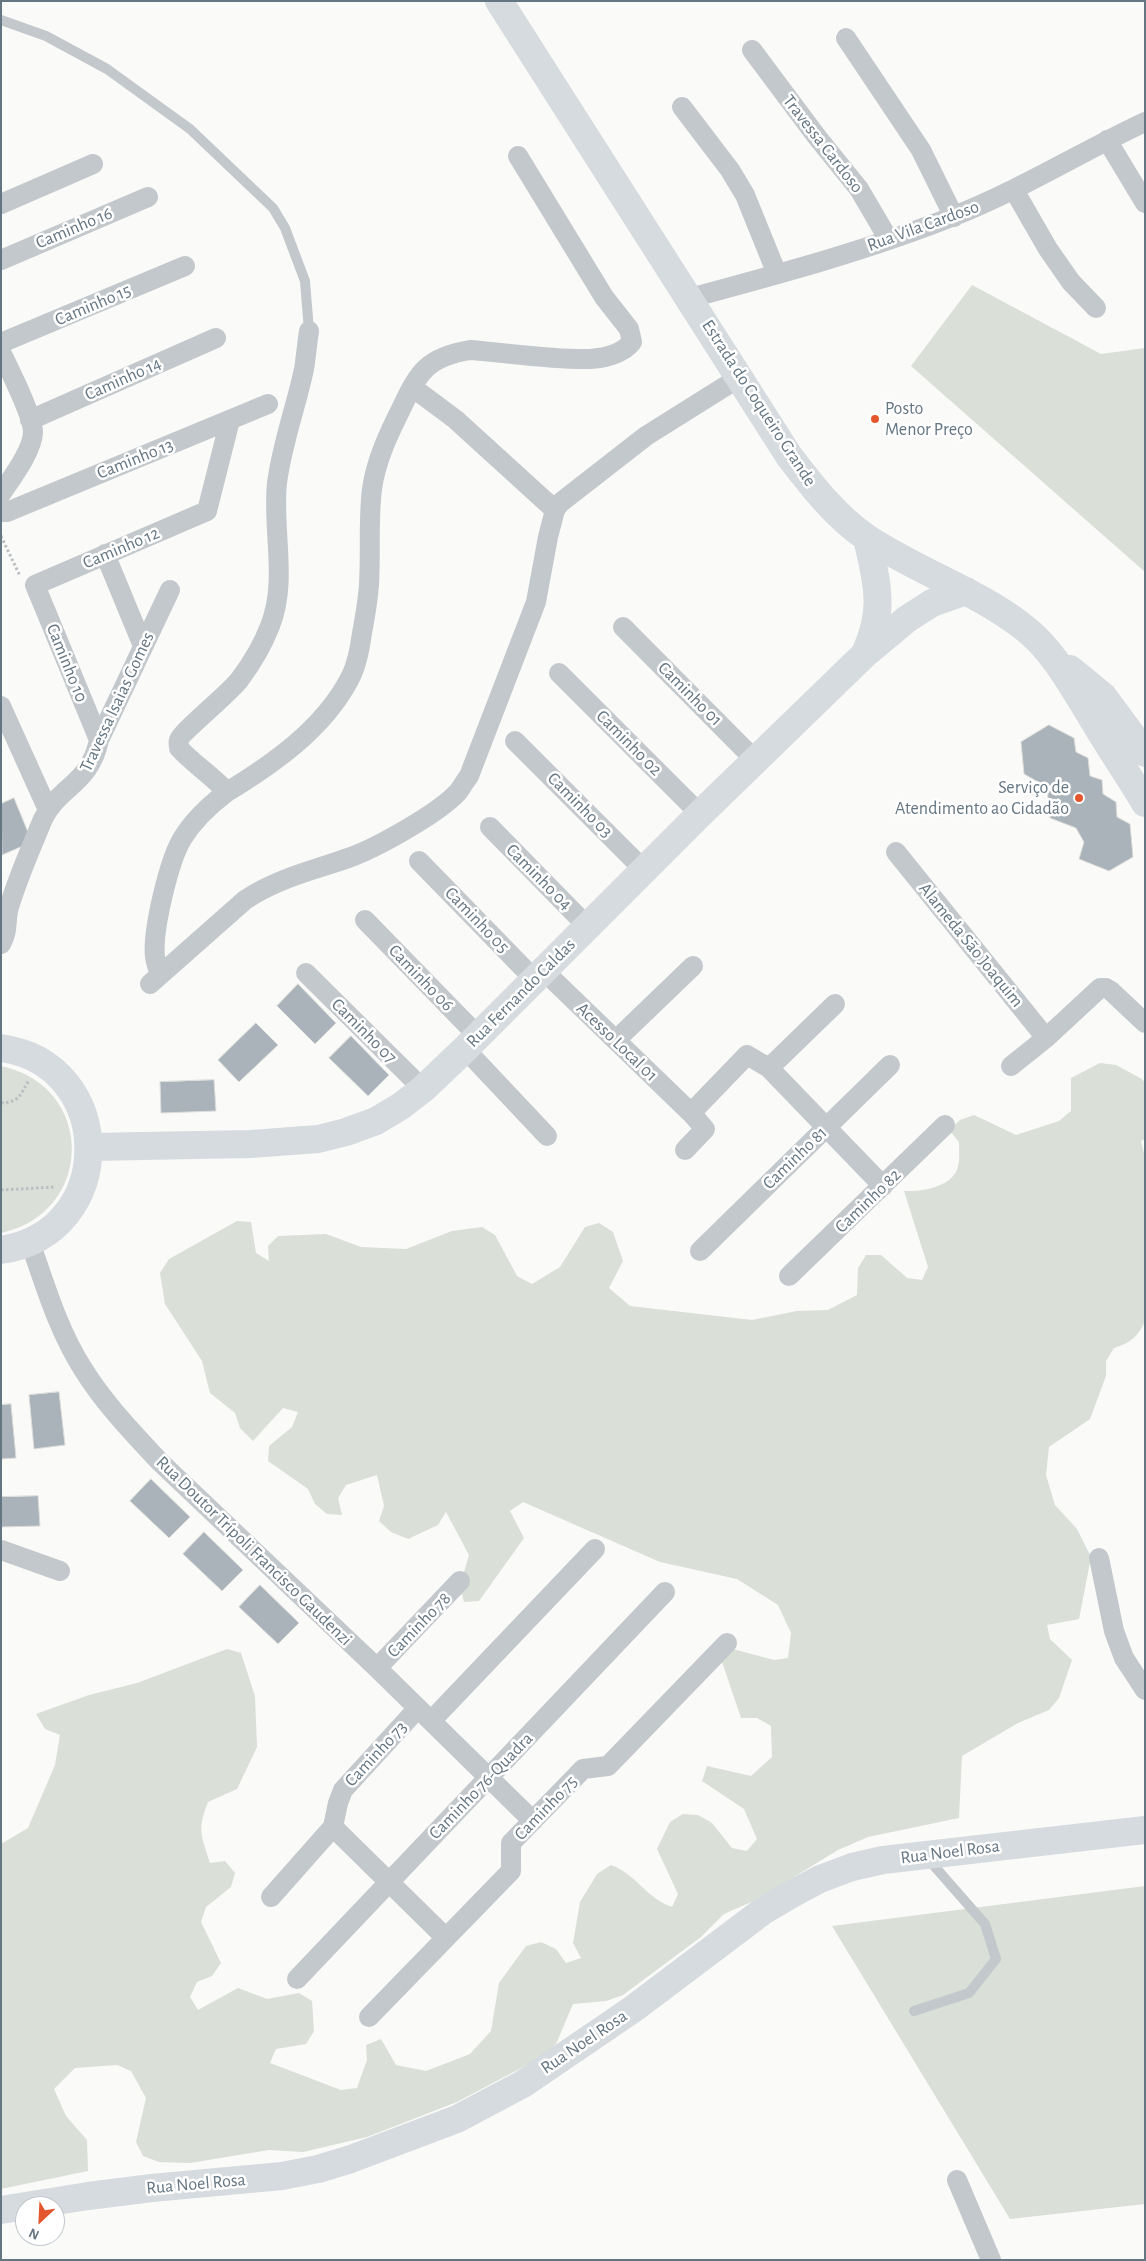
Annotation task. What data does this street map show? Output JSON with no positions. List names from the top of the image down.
{
  "streets": {
    "main road": ["Estrada do Coqueiro Grande", "Rua Fernando Caldas", "Rua Noel Rosa"],
    "street": [
      "Travessa Cardoso",
      "Rua Vila Cardoso",
      "Caminho 16",
      "Caminho 15",
      "Caminho 14",
      "Caminho 13",
      "Caminho 12",
      "Caminho 10",
      "Caminho 01",
      "Travessa Isaias Gomes",
      "Caminho 02",
      "Caminho 03",
      "Caminho 04",
      "Caminho 05",
      "Alameda São Joaquim",
      "Caminho 06",
      "Caminho 07",
      "Acesso Local 01",
      "Caminho 81",
      "Caminho 82",
      "Rua Doutor Trípoli Francisco Gaudenzi",
      "Caminho 78",
      "Caminho 73",
      "Caminho 76-Quadra",
      "Caminho 75"
    ]
  },
  "crossings": [
    ["Travessa Cardoso", "Rua Vila Cardoso"],
    ["Rua Vila Cardoso", "Estrada do Coqueiro Grande"],
    ["Estrada do Coqueiro Grande", "Rua Fernando Caldas"],
    ["Caminho 13", "Caminho 12"],
    ["Caminho 12", "Caminho 10"],
    ["Caminho 10", "Travessa Isaias Gomes"],
    ["Caminho 01", "Rua Fernando Caldas"],
    ["Caminho 02", "Rua Fernando Caldas"],
    ["Caminho 03", "Rua Fernando Caldas"],
    ["Caminho 04", "Rua Fernando Caldas"],
    ["Caminho 05", "Rua Fernando Caldas"],
    ["Caminho 05", "Acesso Local 01"],
    ["Caminho 06", "Rua Fernando Caldas"],
    ["Rua Fernando Caldas", "Caminho 07"],
    ["Rua Fernando Caldas", "Acesso Local 01"],
    ["Rua Doutor Trípoli Francisco Gaudenzi", "Caminho 78"],
    ["Rua Doutor Trípoli Francisco Gaudenzi", "Caminho 73"],
    ["Rua Doutor Trípoli Francisco Gaudenzi", "Caminho 76-Quadra"],
    ["Rua Doutor Trípoli Francisco Gaudenzi", "Caminho 75"]
  ],
  "places": ["Posto Menor Preço", "Serviço de Atendimento ao Cidadão"],
  "north": "bottom left"
}
